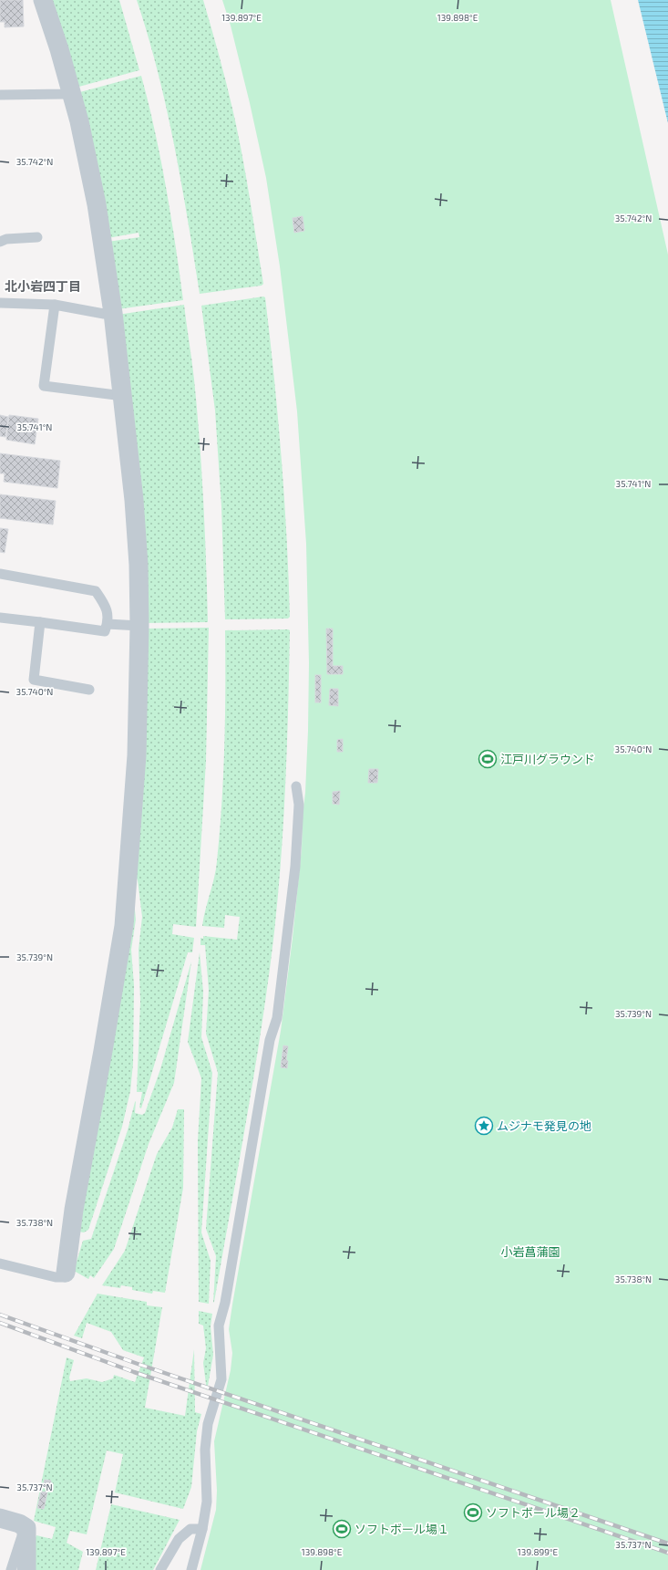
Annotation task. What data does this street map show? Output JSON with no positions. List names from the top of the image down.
{
  "districts": ["北小岩四丁目"],
  "parks": ["小岩菖蒲園"],
  "places": {
    "sports": ["江戸川グラウンド", "ソフトボール場２", "ソフトボール場１"],
    "place": ["ムジナモ発見の地"]
  },
  "coordinates": [
    "139.897°E",
    "139.898°E",
    "35.742°N",
    "35.741°N",
    "35.740°N",
    "35.739°N",
    "35.738°N",
    "35.737°N",
    "139.899°E"
  ]
}
